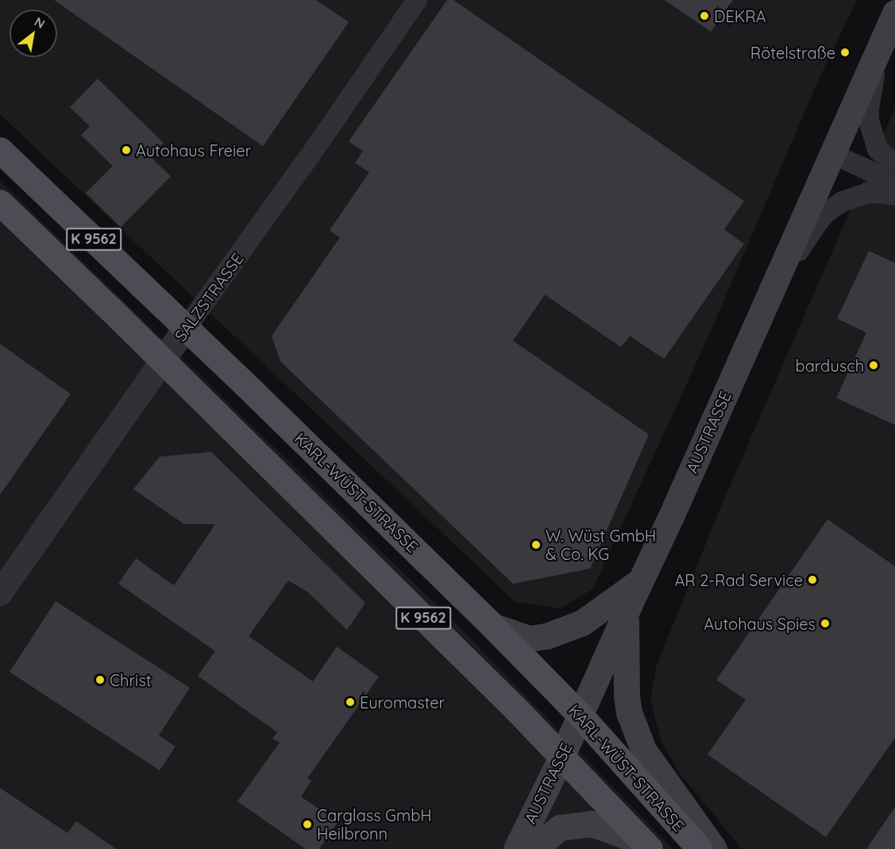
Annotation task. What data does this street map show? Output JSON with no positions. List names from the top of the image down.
{
  "streets": {
    "main road": ["K 9562", "AUSTRASSE", "KARL-WÜST-STRASSE"],
    "street": ["SALZSTRASSE"]
  },
  "crossings": [
    ["K 9562", "SALZSTRASSE"],
    ["K 9562", "AUSTRASSE"],
    ["SALZSTRASSE", "KARL-WÜST-STRASSE"],
    ["AUSTRASSE", "KARL-WÜST-STRASSE"]
  ],
  "places": [
    "DEKRA",
    "Rötelstraße",
    "Autohaus Freier",
    "bardusch",
    "W. Wüst GmbH & Co. KG",
    "AR 2-Rad Service",
    "Autohaus Spies",
    "Christ",
    "Euromaster",
    "Carglass GmbH Heilbronn"
  ],
  "north": "top right"
}
